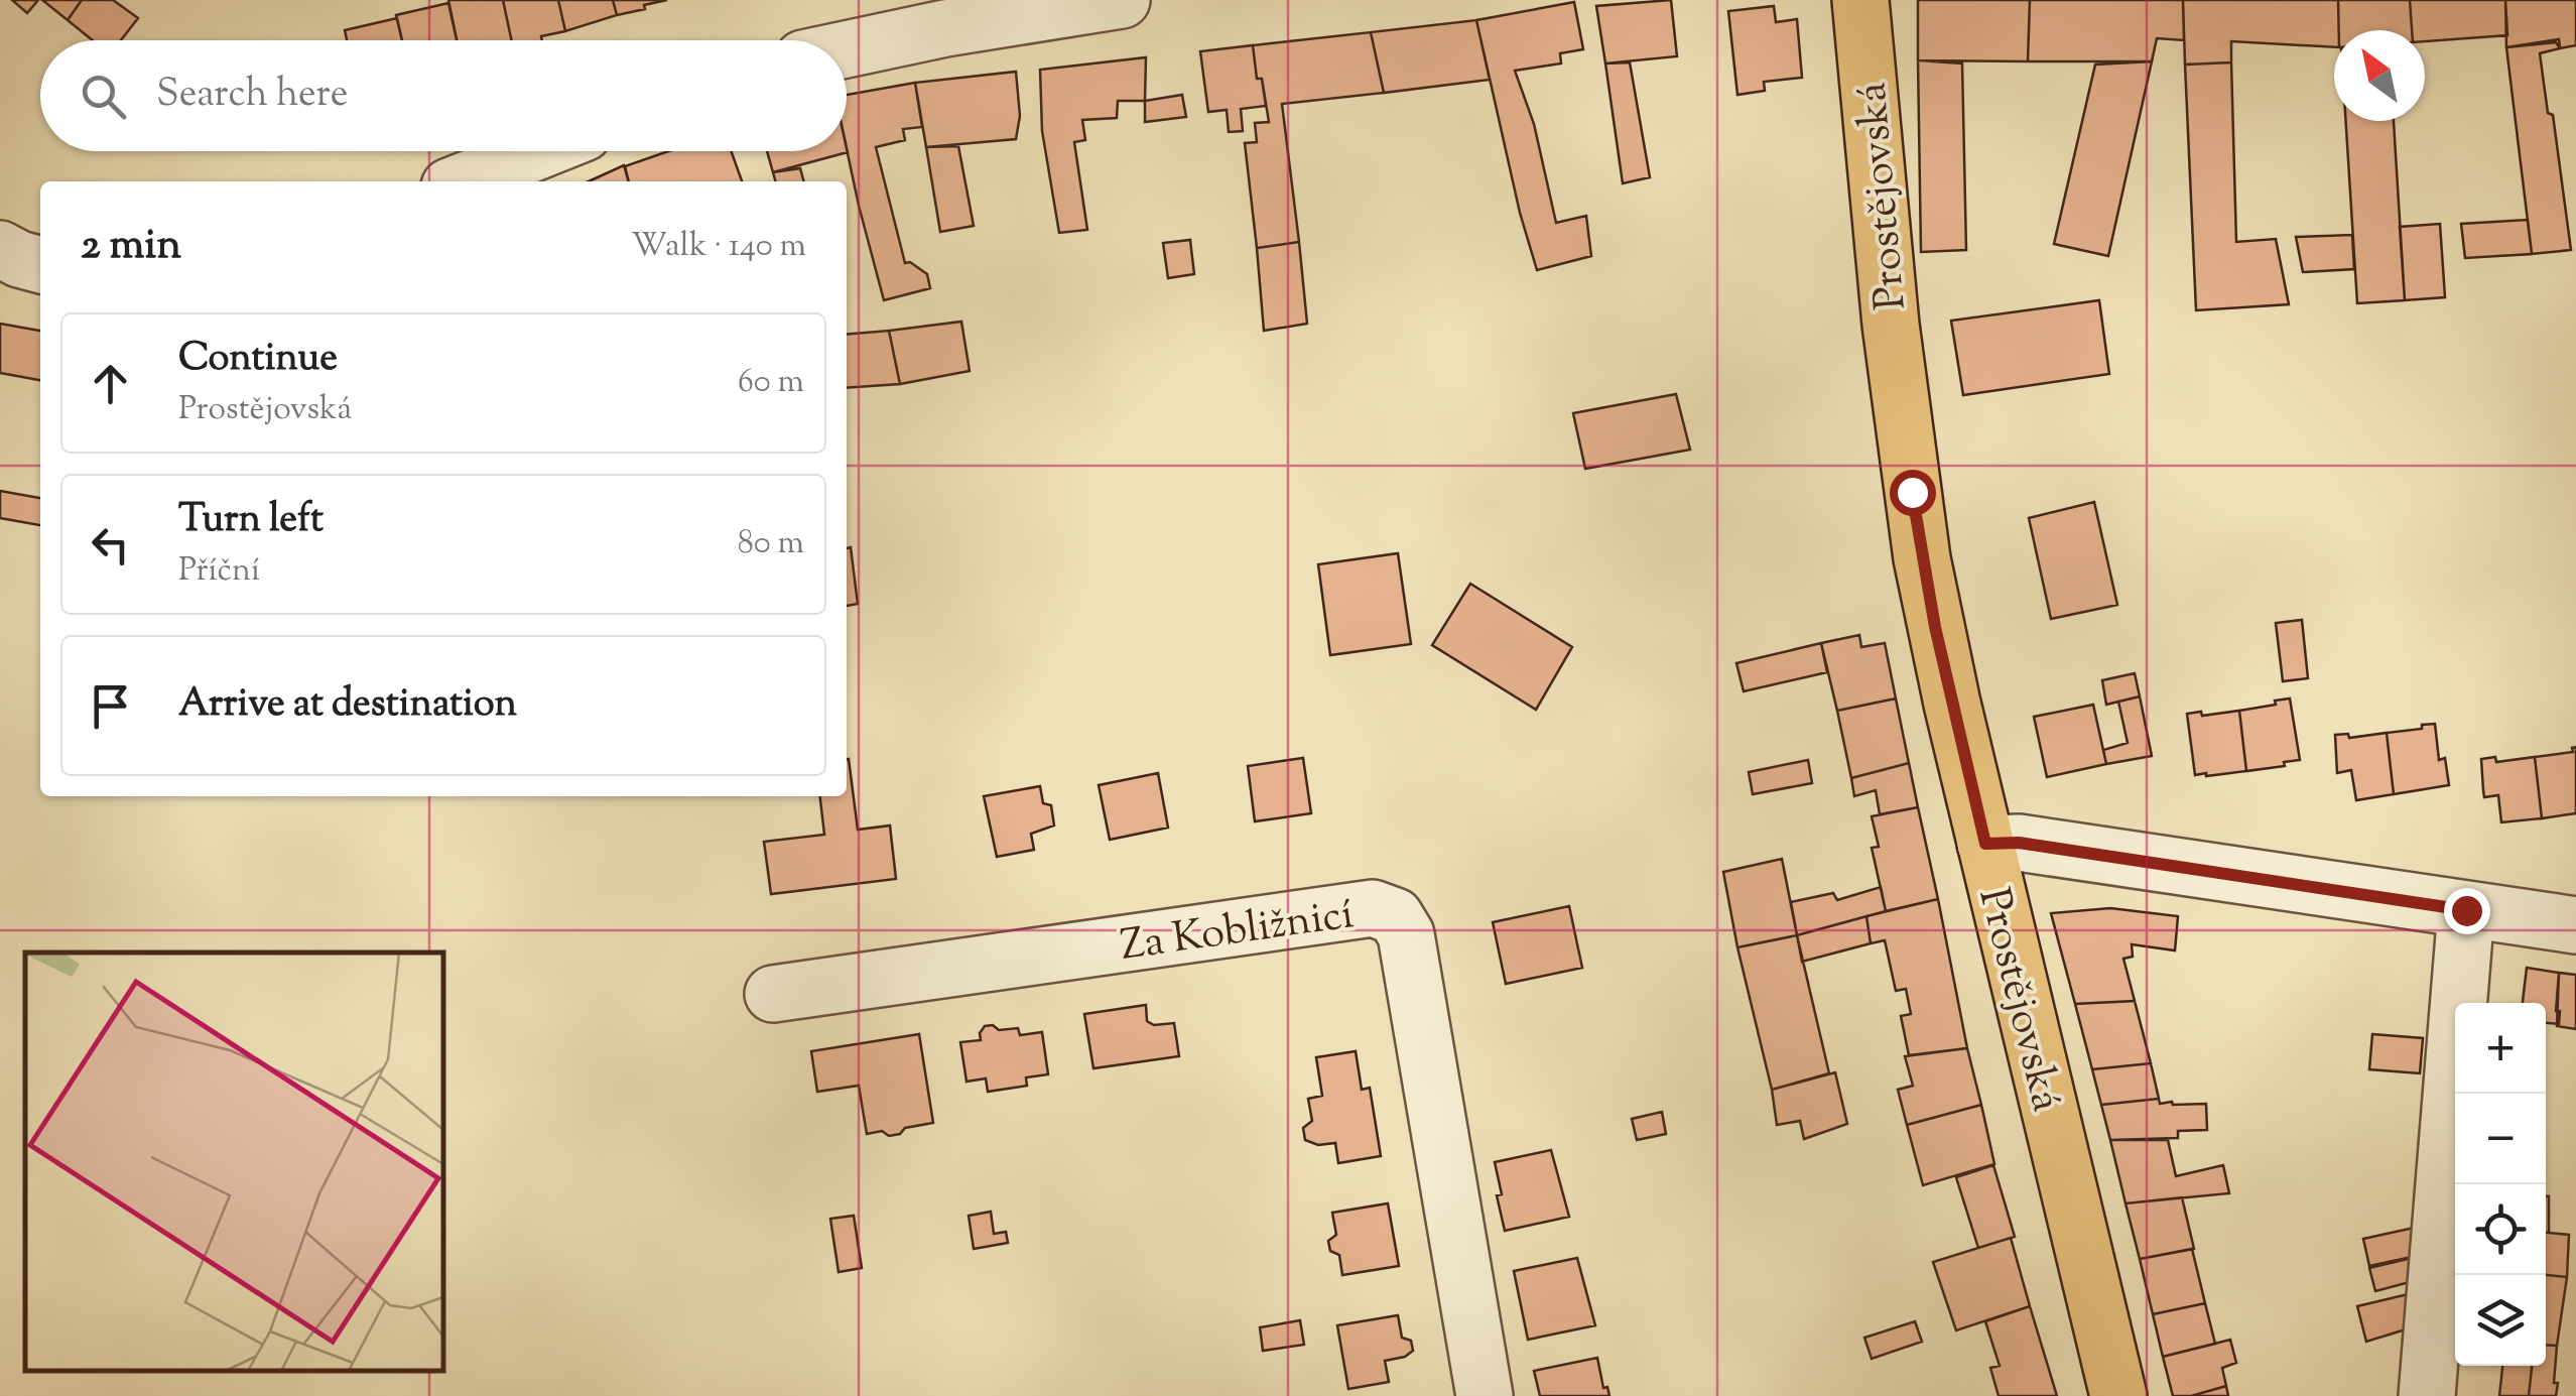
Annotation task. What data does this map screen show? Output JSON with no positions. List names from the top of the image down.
{
  "streets": {
    "main road": ["Prostějovská"],
    "street": ["Za Kobližnicí"]
  },
  "north": "top left",
  "page": {
    "search": "Search here",
    "heading": ["2 min", "Walk · 140 m"],
    "list": [
      ["Continue", "Prostějovská", "60 m"],
      ["Turn left", "Příční", "80 m"],
      "Arrive at destination"
    ],
    "map_buttons": ["+", "−"]
  }
}
